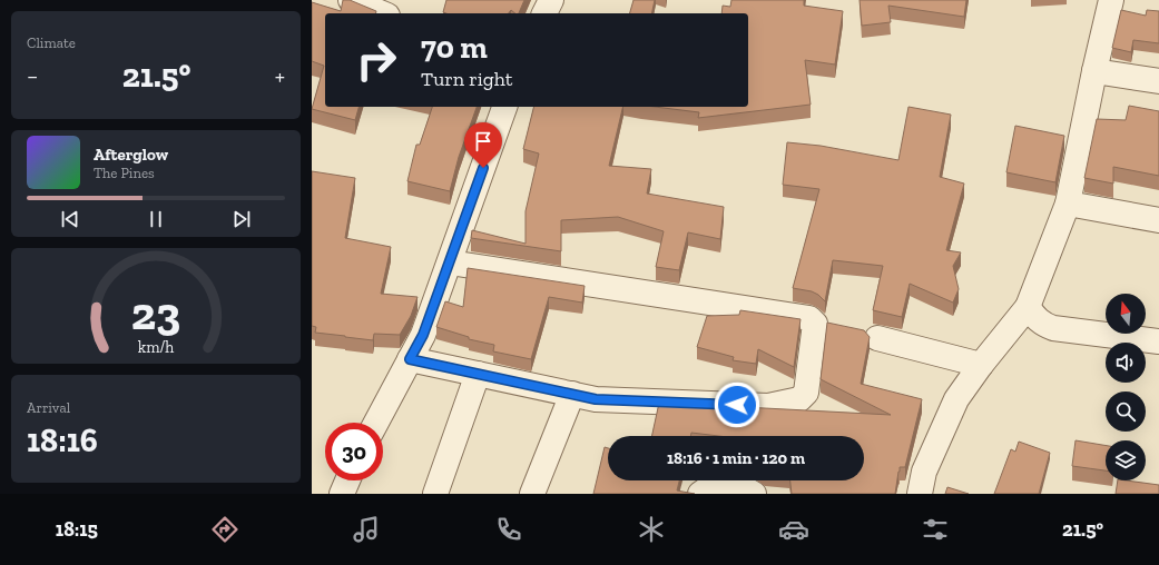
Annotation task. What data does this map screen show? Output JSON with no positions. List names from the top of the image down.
{
  "north": "top",
  "page": {
    "tile": [
      "Climate",
      ["Arrival", "18:16"]
    ],
    "turn": ["70 m", "Turn right"],
    "heat": ["−", "21.5°", "+"],
    "song": ["Afterglow", "The Pines"],
    "limit": "30",
    "trip": "18:16 · 1 min · 120 m",
    "tabs": ["18:15", "21.5°"],
    "gauge": ["23", "km/h"]
  }
}
